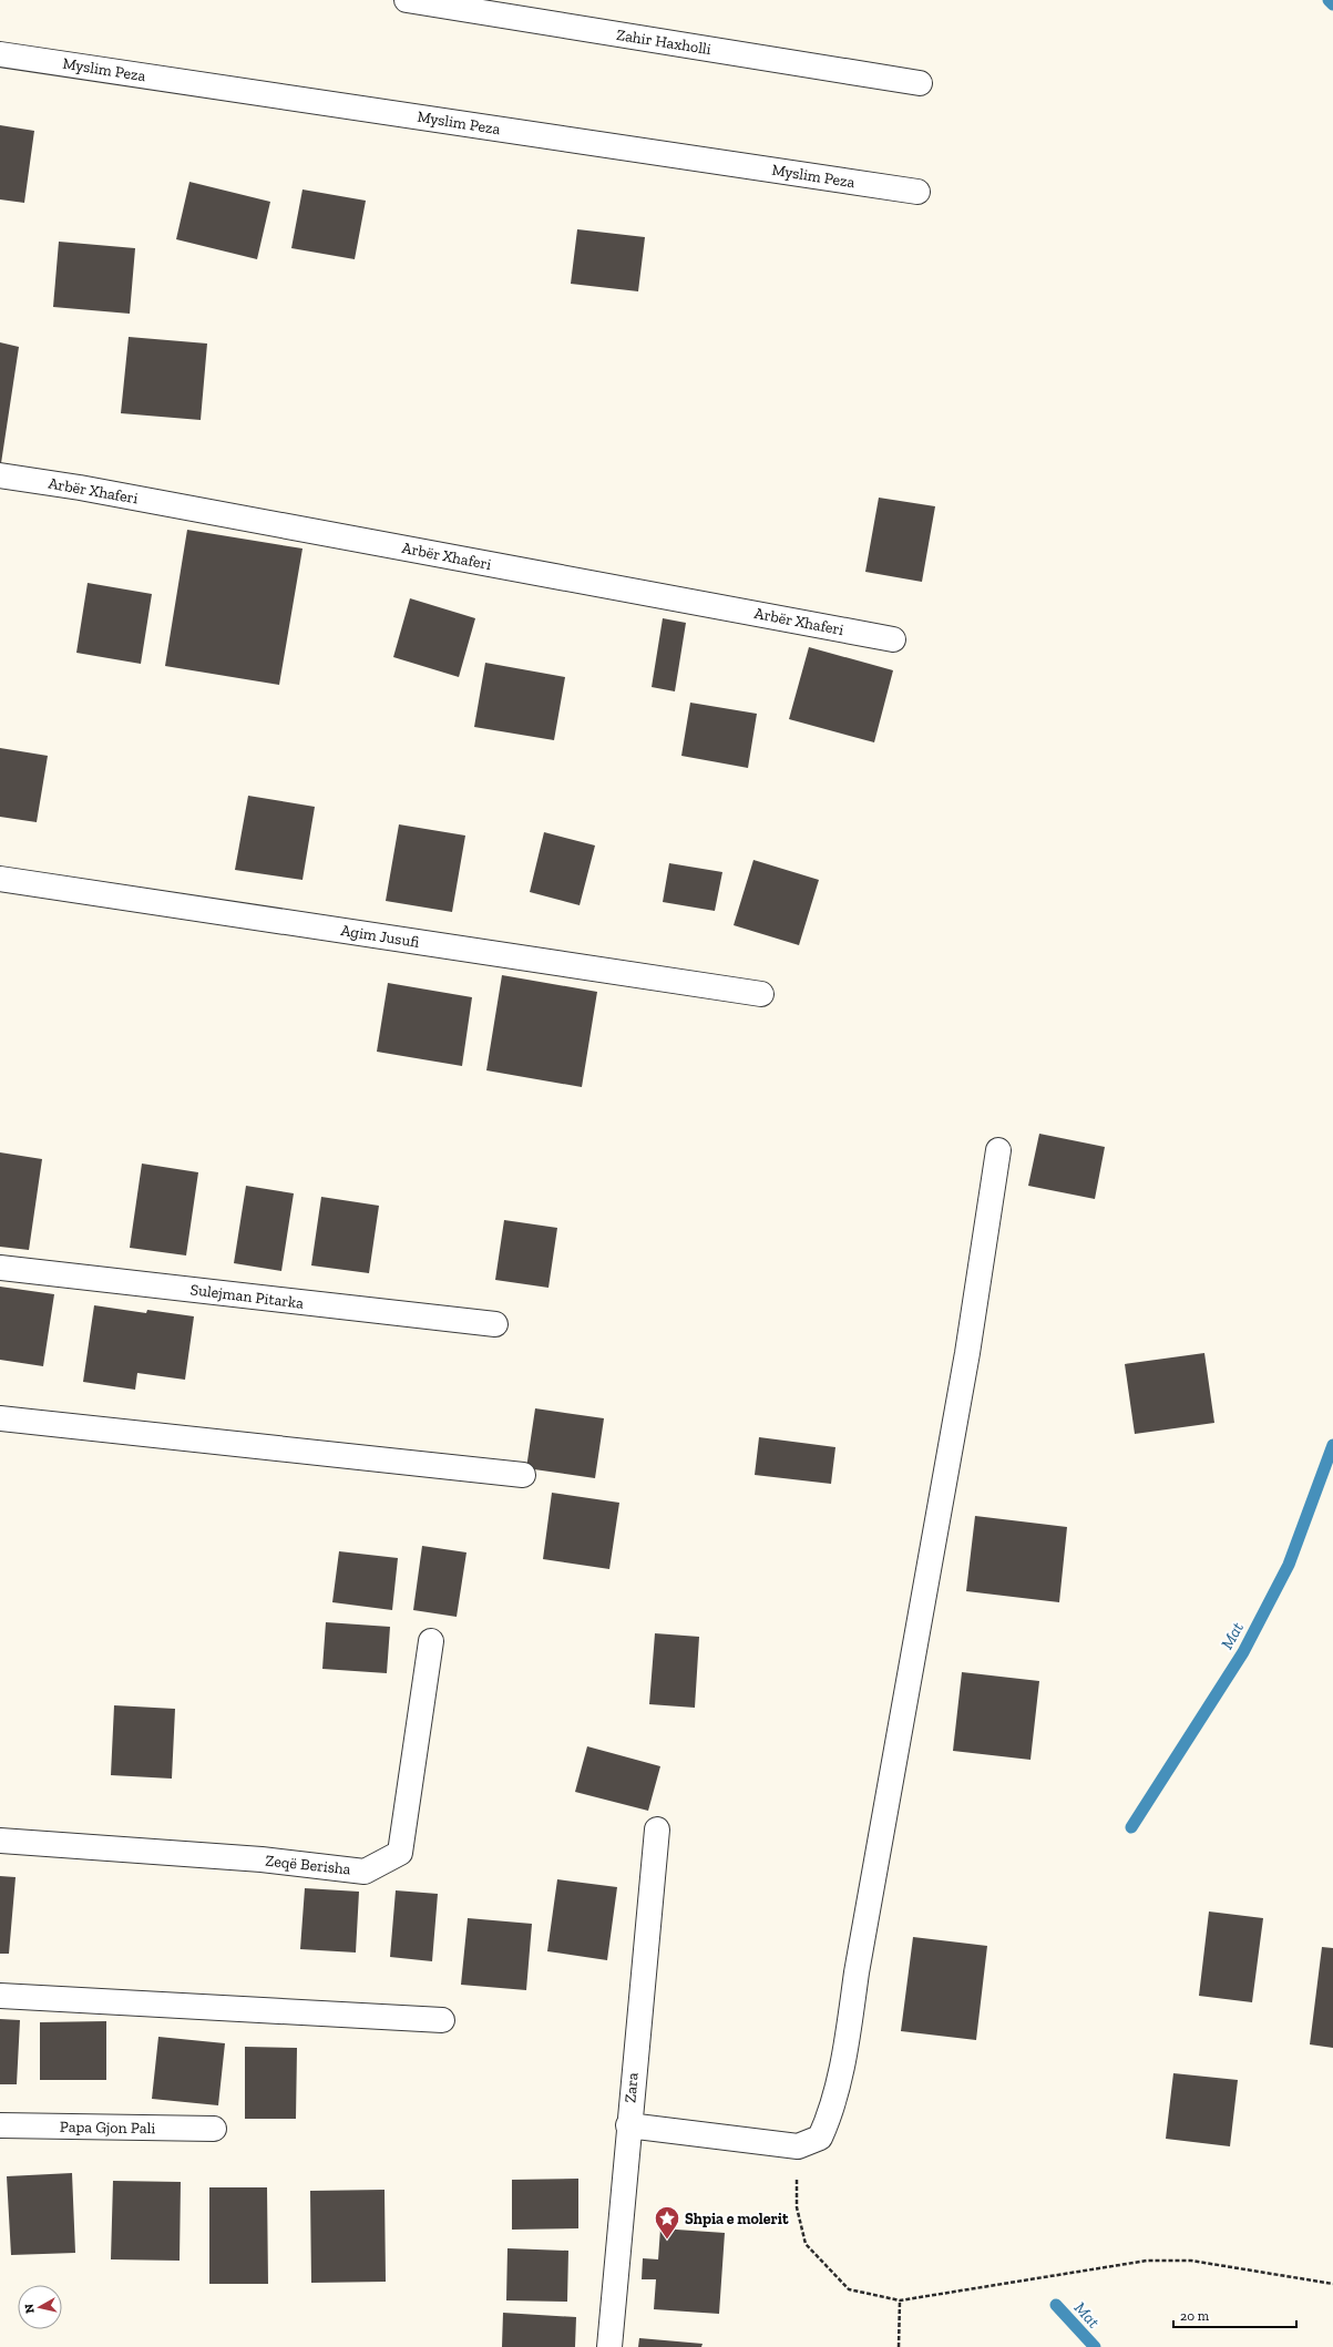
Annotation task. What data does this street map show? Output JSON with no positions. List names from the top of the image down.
{
  "streets": {
    "street": [
      "Zahir Haxholli",
      "Myslim Peza",
      "Arbër Xhaferi",
      "Agim Jusufi",
      "Sulejman Pitarka",
      "Zeqë Berisha",
      "Zara",
      "Papa Gjon Pali"
    ]
  },
  "water": ["Mat"],
  "places": {
    "place": ["Shpia e molerit"]
  },
  "scale_bar": "20 m",
  "north": "left"
}
